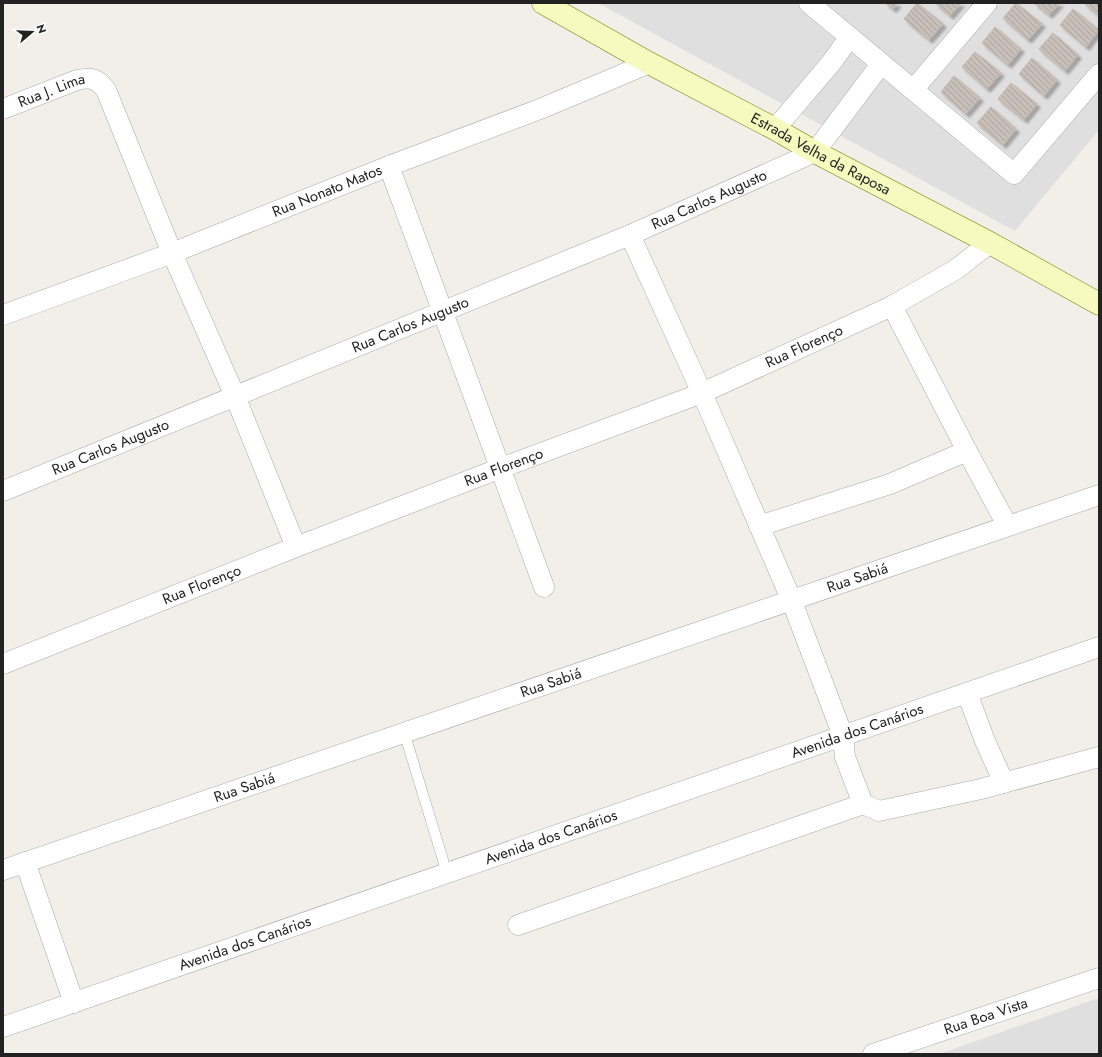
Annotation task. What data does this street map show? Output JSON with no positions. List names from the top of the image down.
{
  "streets": {
    "street": [
      "Rua J. Lima",
      "Estrada Velha da Raposa",
      "Rua Nonato Matos",
      "Rua Carlos Augusto",
      "Rua Florenço",
      "Rua Sabiá",
      "Avenida dos Canários",
      "Rua Boa Vista"
    ]
  },
  "crossings": [
    ["Rua J. Lima", "Rua Nonato Matos"],
    ["Estrada Velha da Raposa", "Rua Nonato Matos"],
    ["Estrada Velha da Raposa", "Rua Carlos Augusto"],
    ["Estrada Velha da Raposa", "Rua Florenço"]
  ],
  "north": "right"
}
